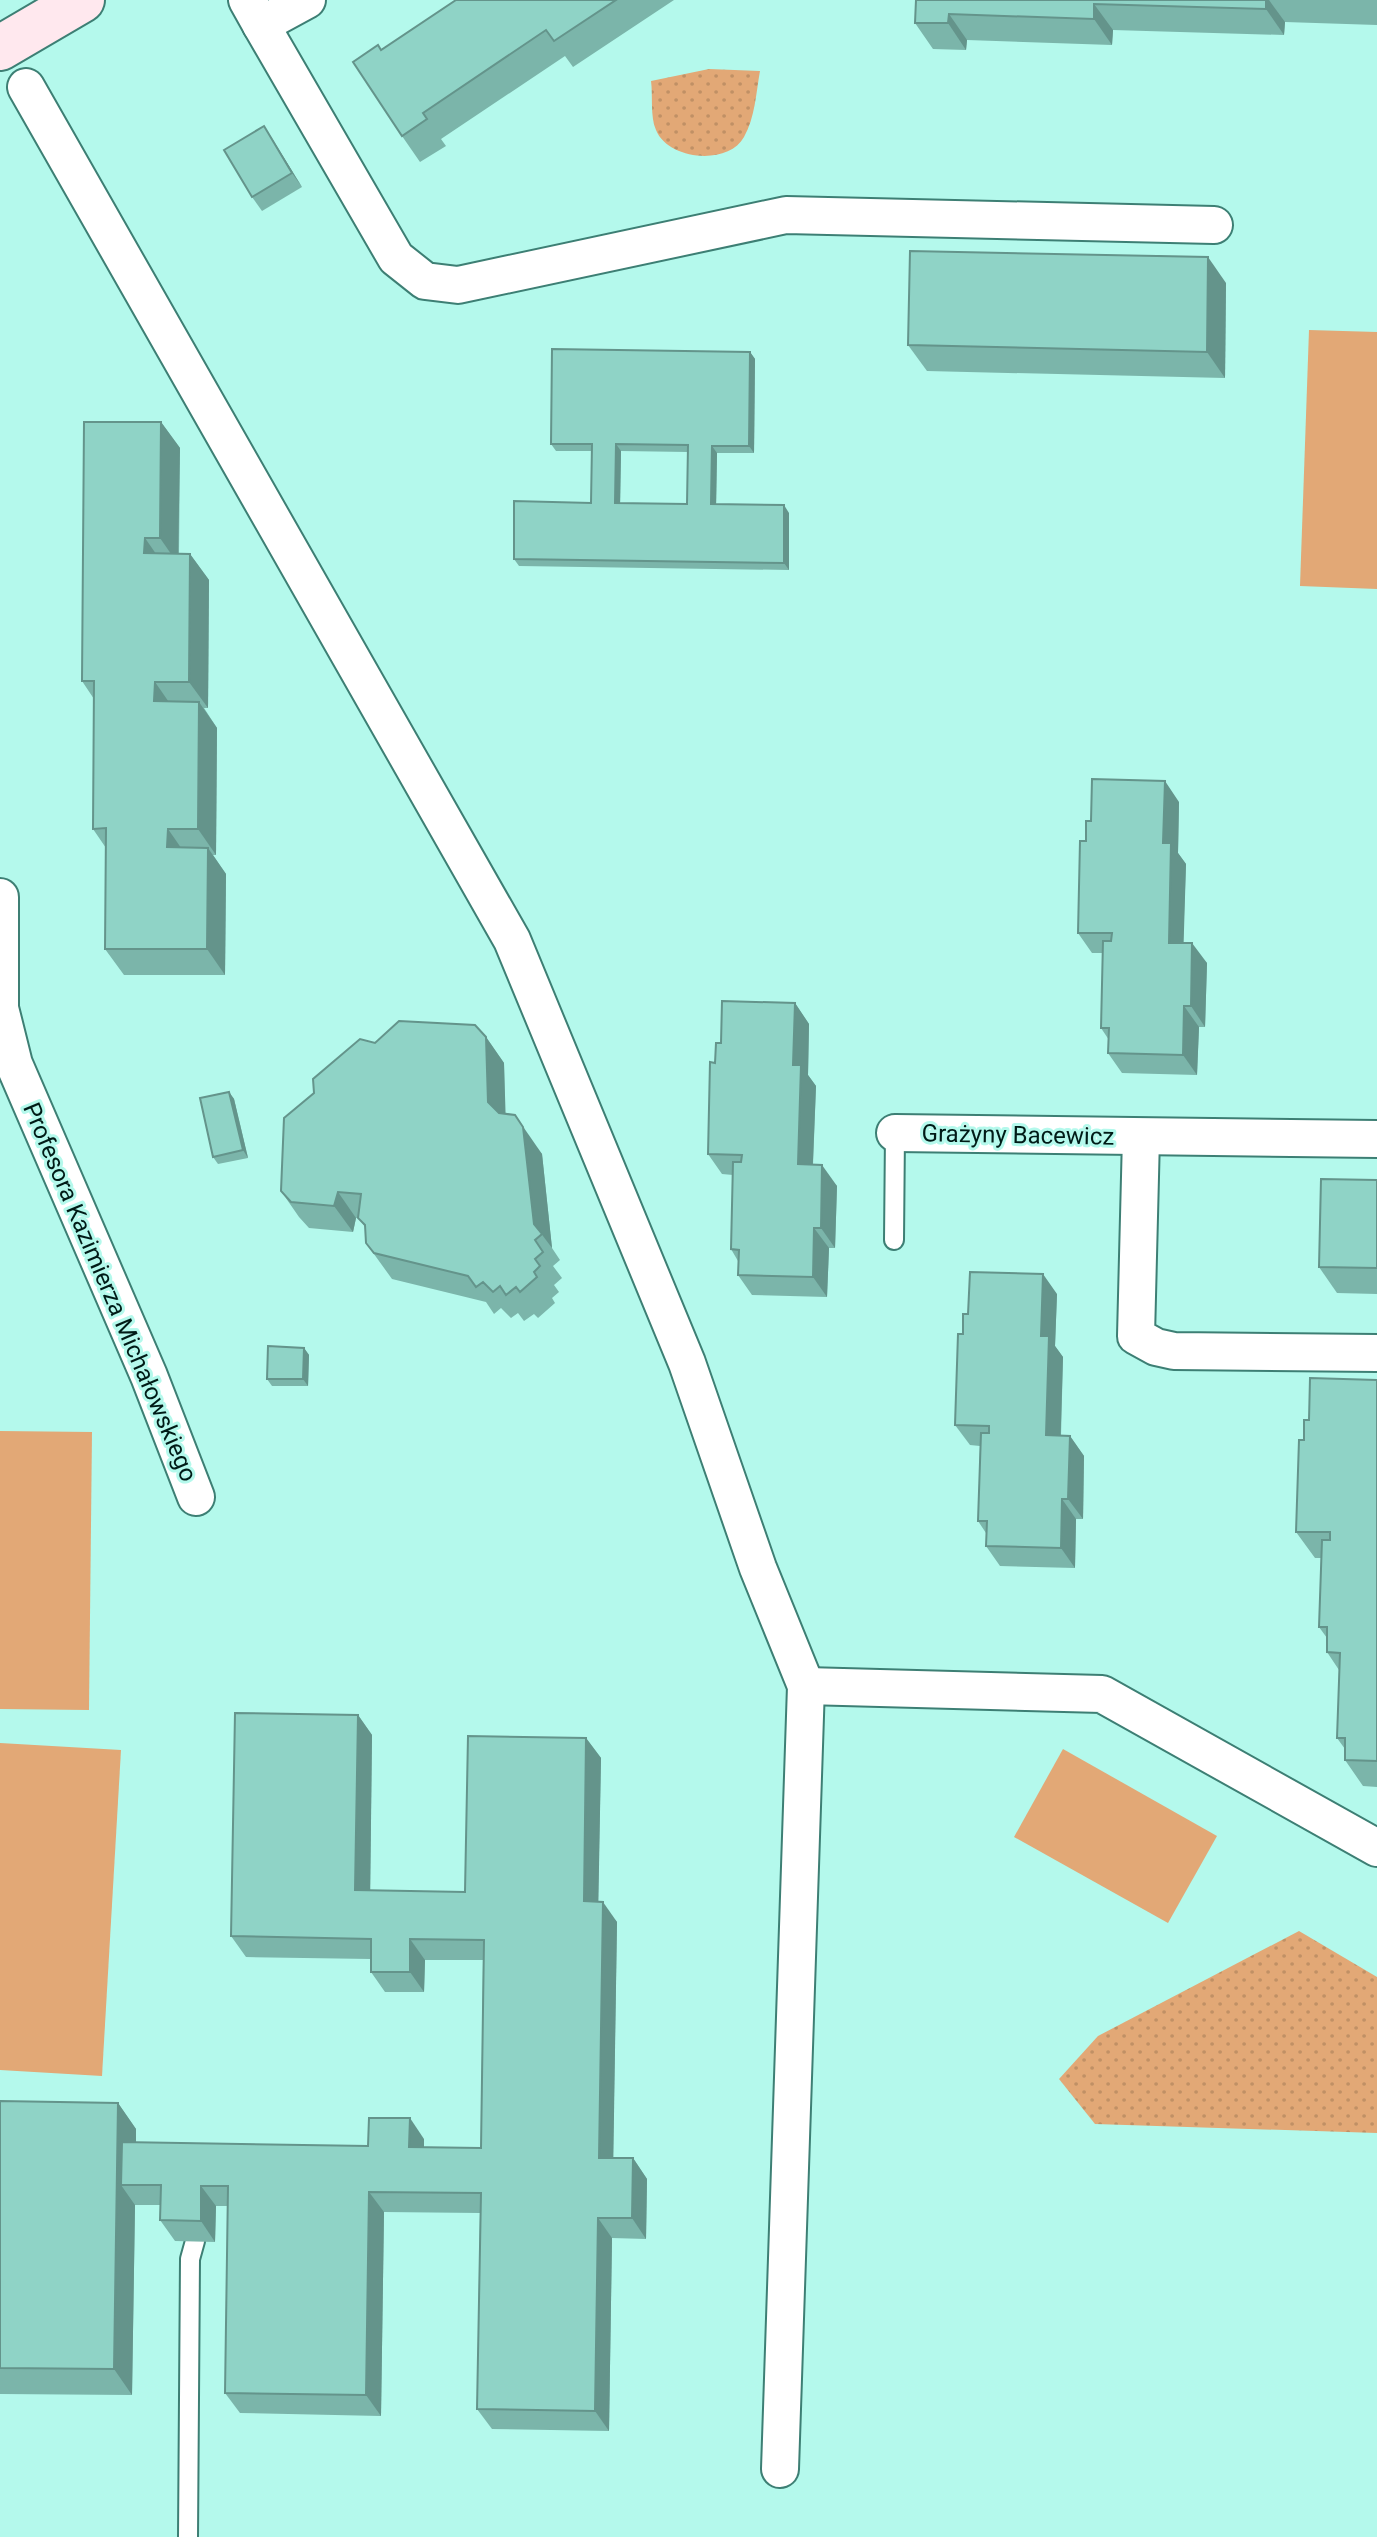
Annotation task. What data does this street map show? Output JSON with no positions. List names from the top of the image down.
{
  "streets": {
    "street": ["Grażyny Bacewicz", "Profesora Kazimierza Michałowskiego"]
  }
}
